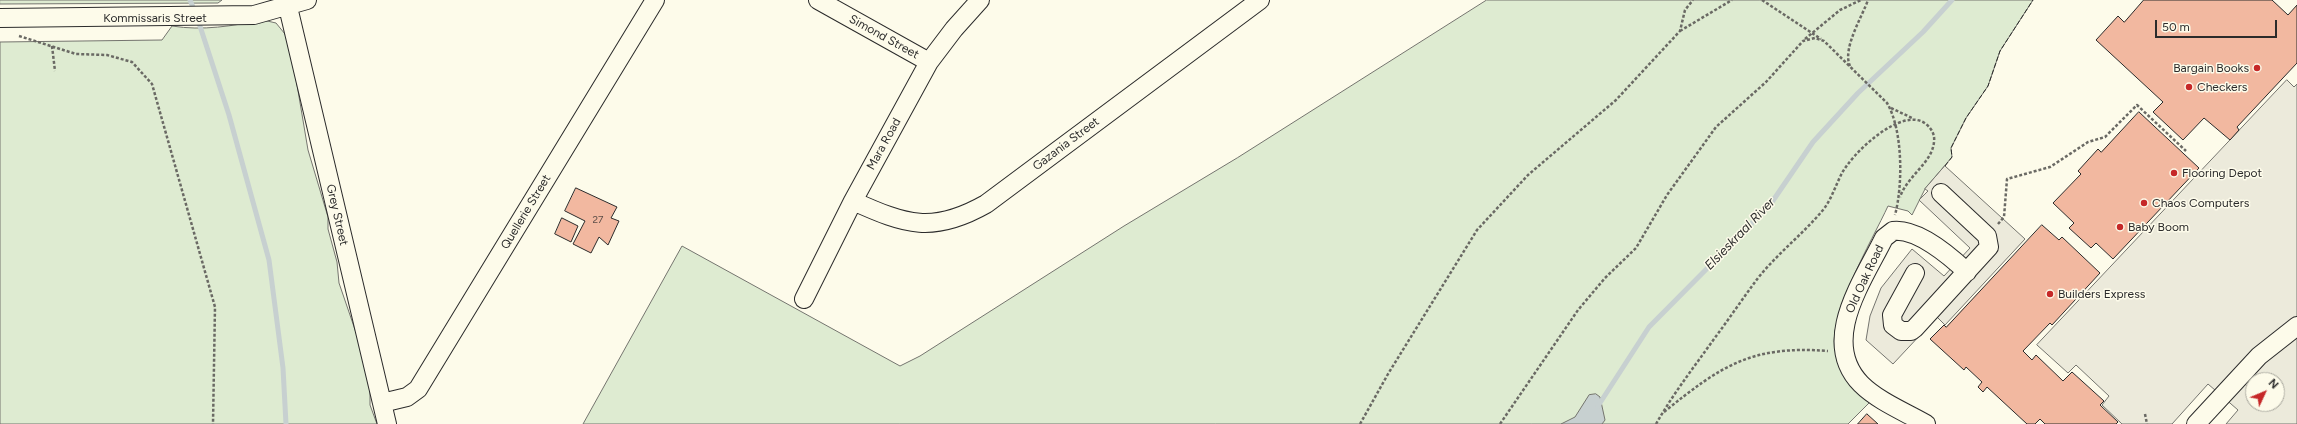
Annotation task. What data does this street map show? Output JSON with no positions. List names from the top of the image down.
{
  "streets": {
    "street": [
      "Kommissaris Street",
      "Simond Street",
      "Mara Road",
      "Gazania Street",
      "Quellerie Street",
      "Grey Street",
      "Old Oak Road"
    ]
  },
  "crossings": [
    ["Kommissaris Street", "Grey Street"],
    ["Simond Street", "Mara Road"],
    ["Mara Road", "Gazania Street"],
    ["Quellerie Street", "Grey Street"]
  ],
  "water": ["Elsieskraal River"],
  "places": [
    "Bargain Books",
    "Checkers",
    "Flooring Depot",
    "Chaos Computers",
    "Baby Boom",
    "Builders Express"
  ],
  "house_numbers": ["27"],
  "scale_bar": "50 m",
  "north": "top right"
}
